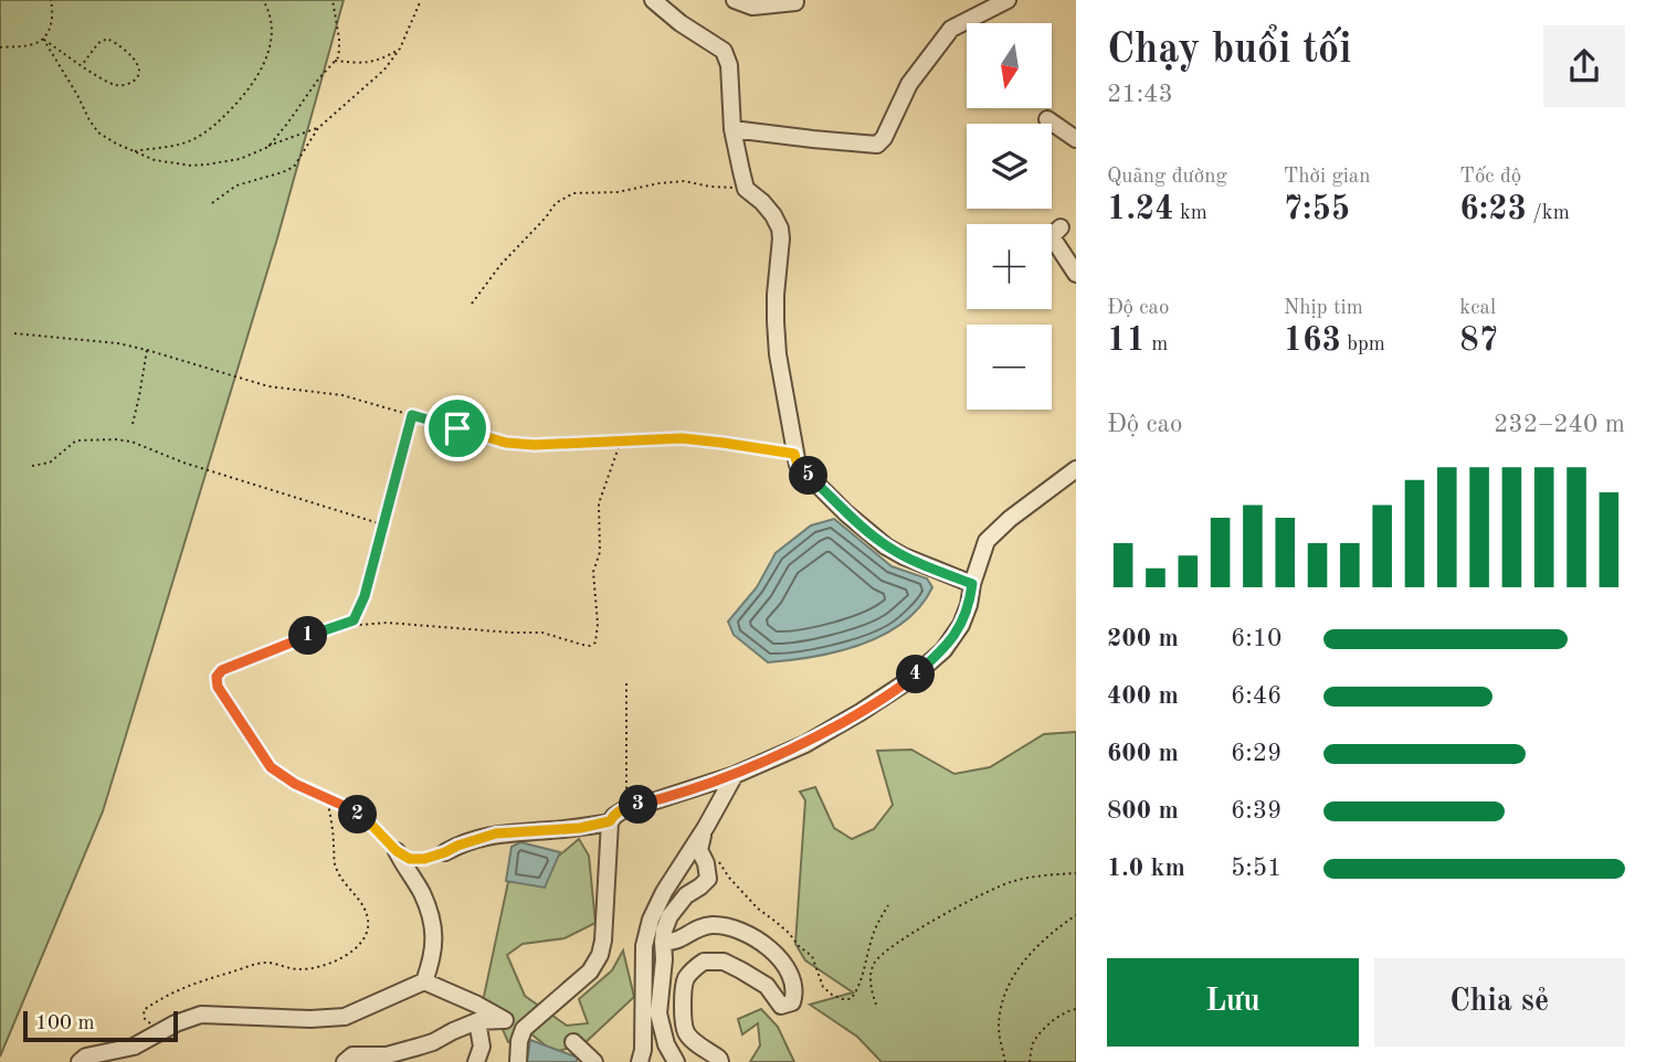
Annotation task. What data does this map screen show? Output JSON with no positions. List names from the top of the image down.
{
  "scale_bar": "100 m",
  "north": "bottom",
  "page": {
    "heading": ["Chạy buổi tối", "21:43"],
    "map_buttons": ["+", "−"],
    "stats": [
      ["Quãng đường", "1.24 km"],
      ["Thời gian", "7:55"],
      ["Tốc độ", "6:23 /km"],
      ["Độ cao", "11 m"],
      ["Nhịp tim", "163 bpm"],
      ["kcal", "87"]
    ],
    "chart": ["Độ cao", "232–240 m"],
    "pins": [
      "5",
      "1",
      "4",
      "3",
      "2"
    ],
    "list": [
      {
        "name": "200 m",
        "note": "6:10"
      },
      {
        "name": "400 m",
        "note": "6:46"
      },
      {
        "name": "600 m",
        "note": "6:29"
      },
      {
        "name": "800 m",
        "note": "6:39"
      },
      {
        "name": "1.0 km",
        "note": "5:51"
      }
    ],
    "buttons": ["Lưu", "Chia sẻ"],
    "scale": "100 m"
  }
}
